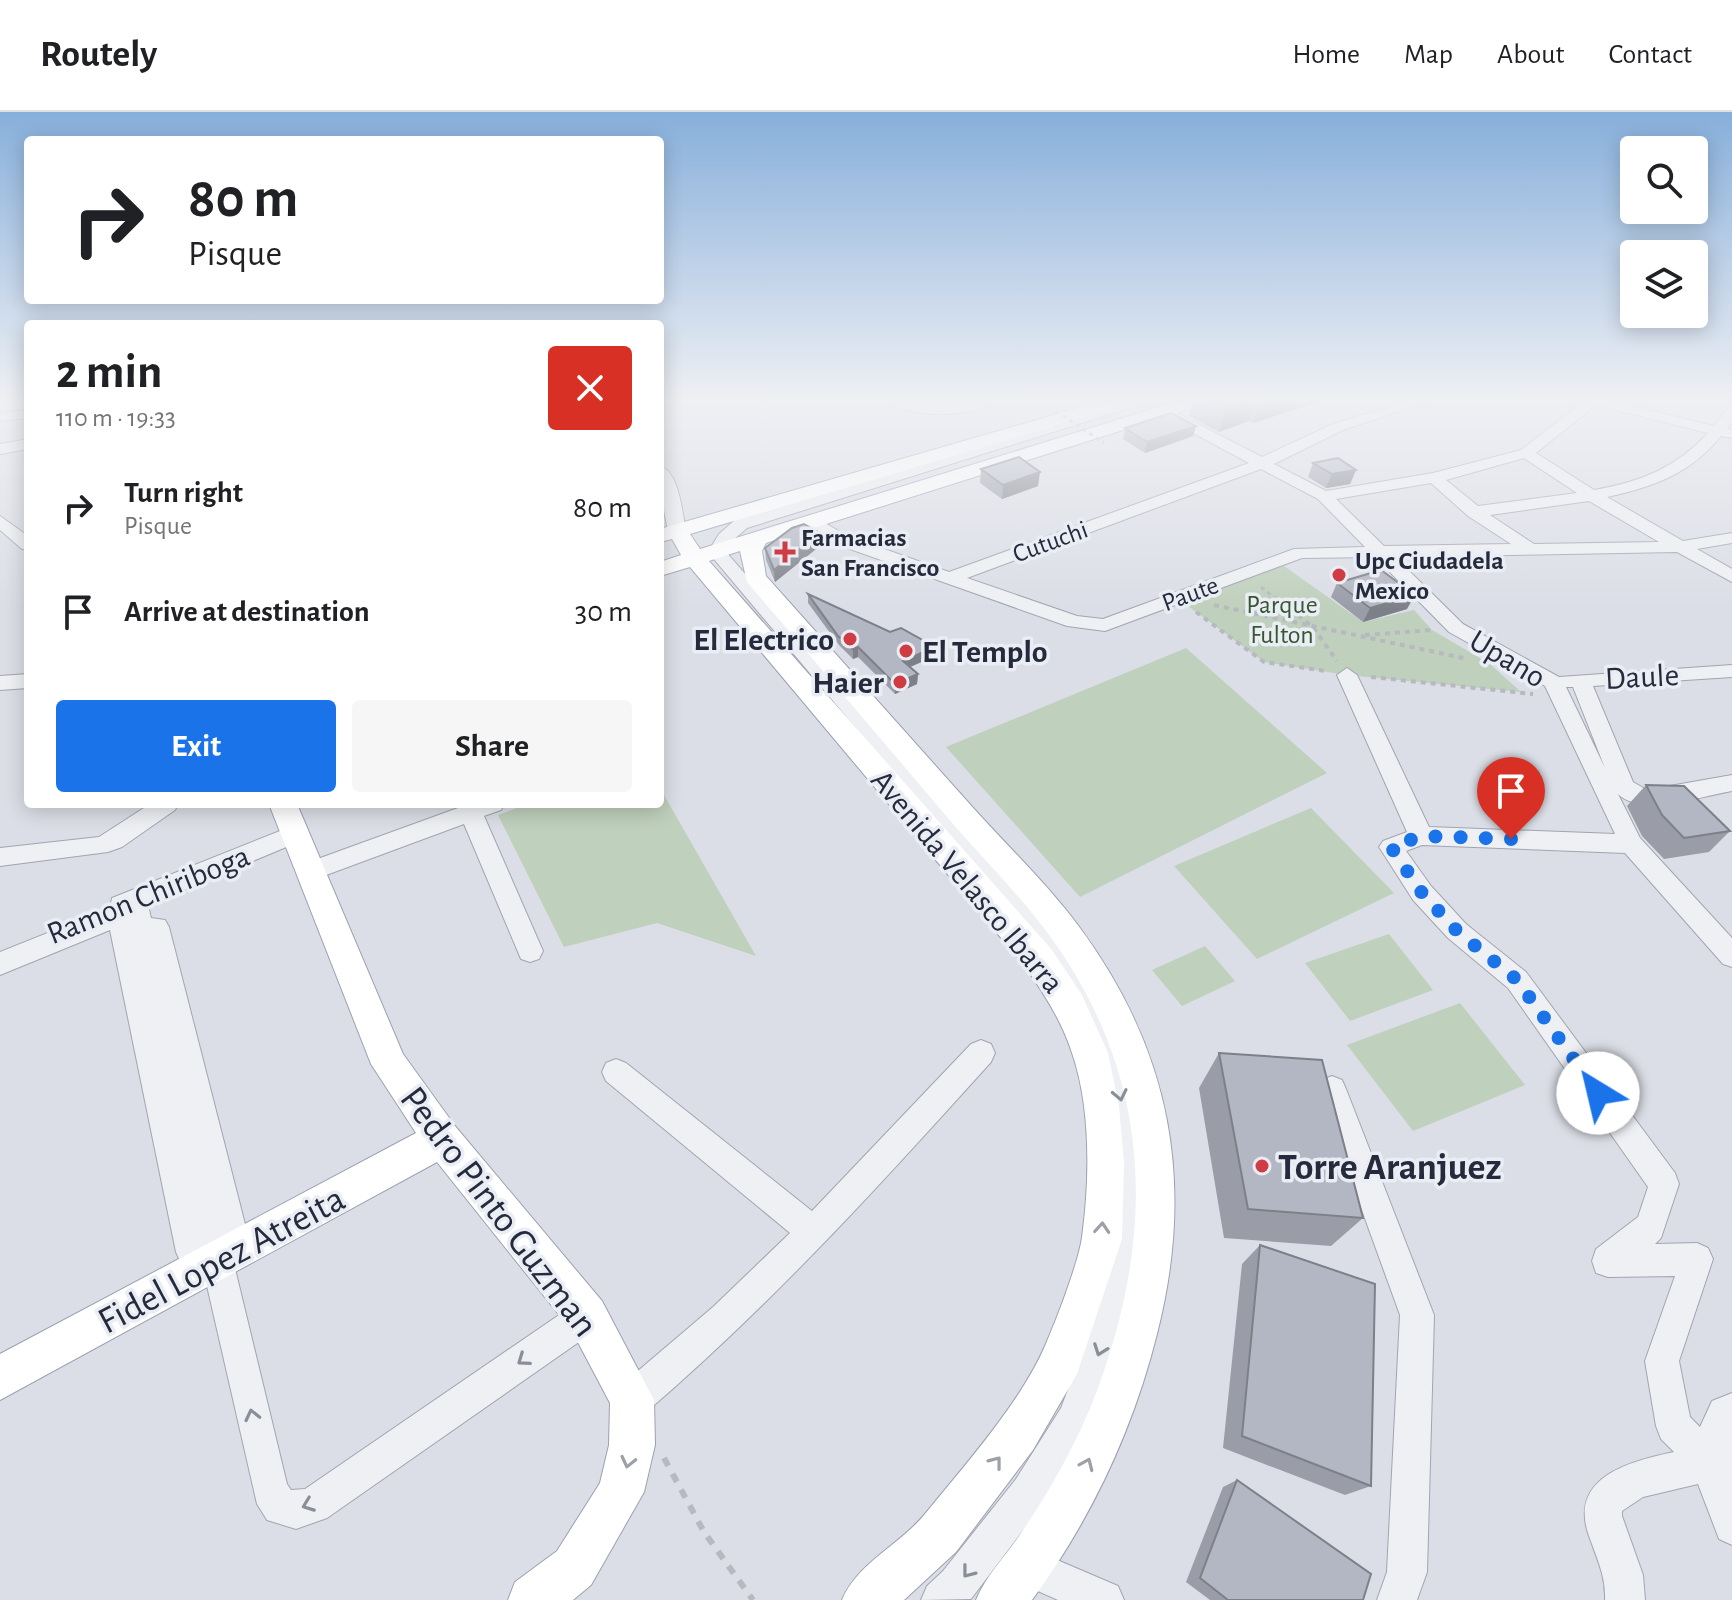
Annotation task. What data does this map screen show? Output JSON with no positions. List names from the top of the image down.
{
  "streets": {
    "main road": ["Avenida Velasco Ibarra", "Pedro Pinto Guzman", "Fidel Lopez Atreita"],
    "street": [
      "Cutuchi",
      "Paute",
      "Upano",
      "Daule",
      "Ramon Chiriboga"
    ]
  },
  "crossings": [
    ["Cutuchi", "Paute"],
    ["Paute", "Upano"],
    ["Upano", "Daule"],
    ["Ramon Chiriboga", "Pedro Pinto Guzman"],
    ["Pedro Pinto Guzman", "Fidel Lopez Atreita"]
  ],
  "one_way": ["Avenida Velasco Ibarra"],
  "parks": ["Parque Fulton"],
  "places": {
    "health": ["Farmacias San Francisco"],
    "other": [
      "Upc Ciudadela Mexico",
      "El Electrico",
      "El Templo",
      "Haier",
      "Torre Aranjuez"
    ]
  },
  "page": {
    "header": "Routely",
    "nav": [
      "Home",
      "Map",
      "About",
      "Contact"
    ],
    "turn": ["80 m", "Pisque"],
    "heading": ["2 min", "110 m · 19:33"],
    "list": [
      {
        "name": "Turn right",
        "note": "Pisque",
        "value": "80 m"
      },
      {
        "name": "Arrive at destination",
        "value": "30 m"
      }
    ],
    "buttons": ["Exit", "Share"]
  }
}
